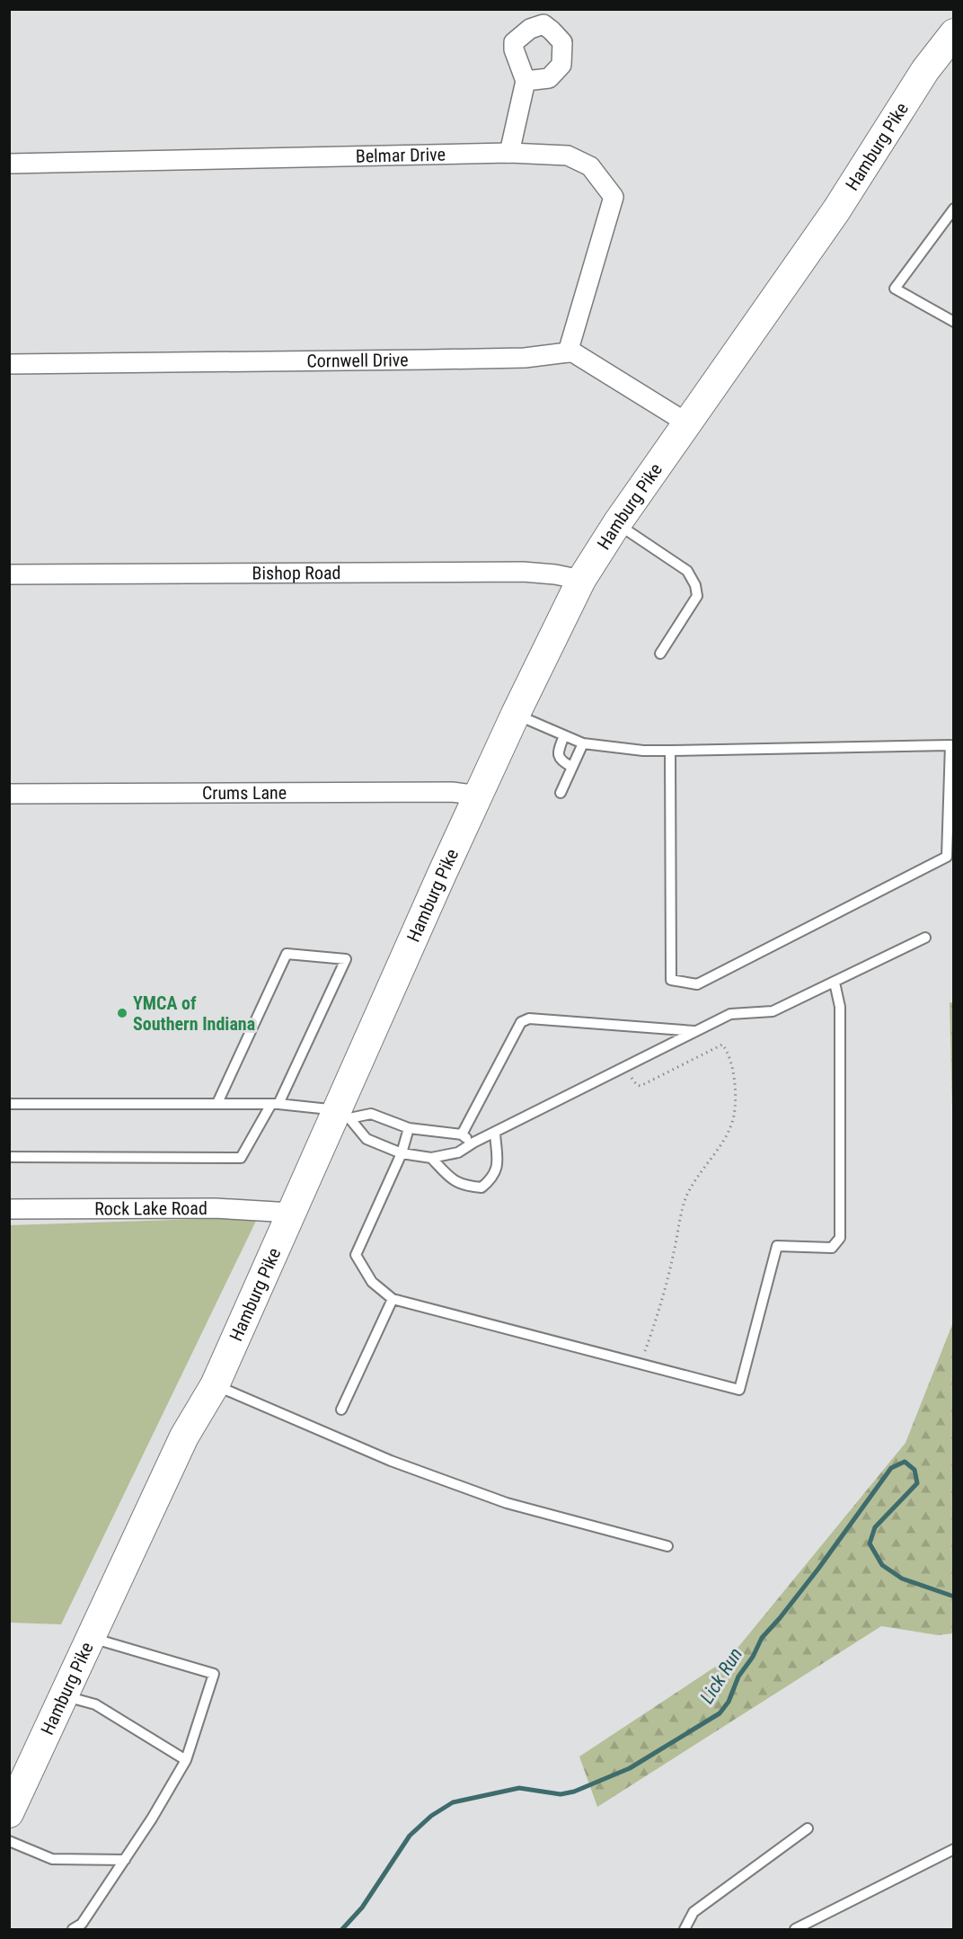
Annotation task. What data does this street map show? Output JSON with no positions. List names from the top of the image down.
{
  "streets": {
    "main road": ["Hamburg Pike"],
    "street": [
      "Belmar Drive",
      "Cornwell Drive",
      "Bishop Road",
      "Crums Lane",
      "Rock Lake Road"
    ]
  },
  "crossings": [
    ["Hamburg Pike", "Bishop Road"],
    ["Hamburg Pike", "Crums Lane"],
    ["Hamburg Pike", "Rock Lake Road"],
    ["Belmar Drive", "Cornwell Drive"]
  ],
  "water": ["Lick Run"],
  "places": ["YMCA of Southern Indiana"]
}
